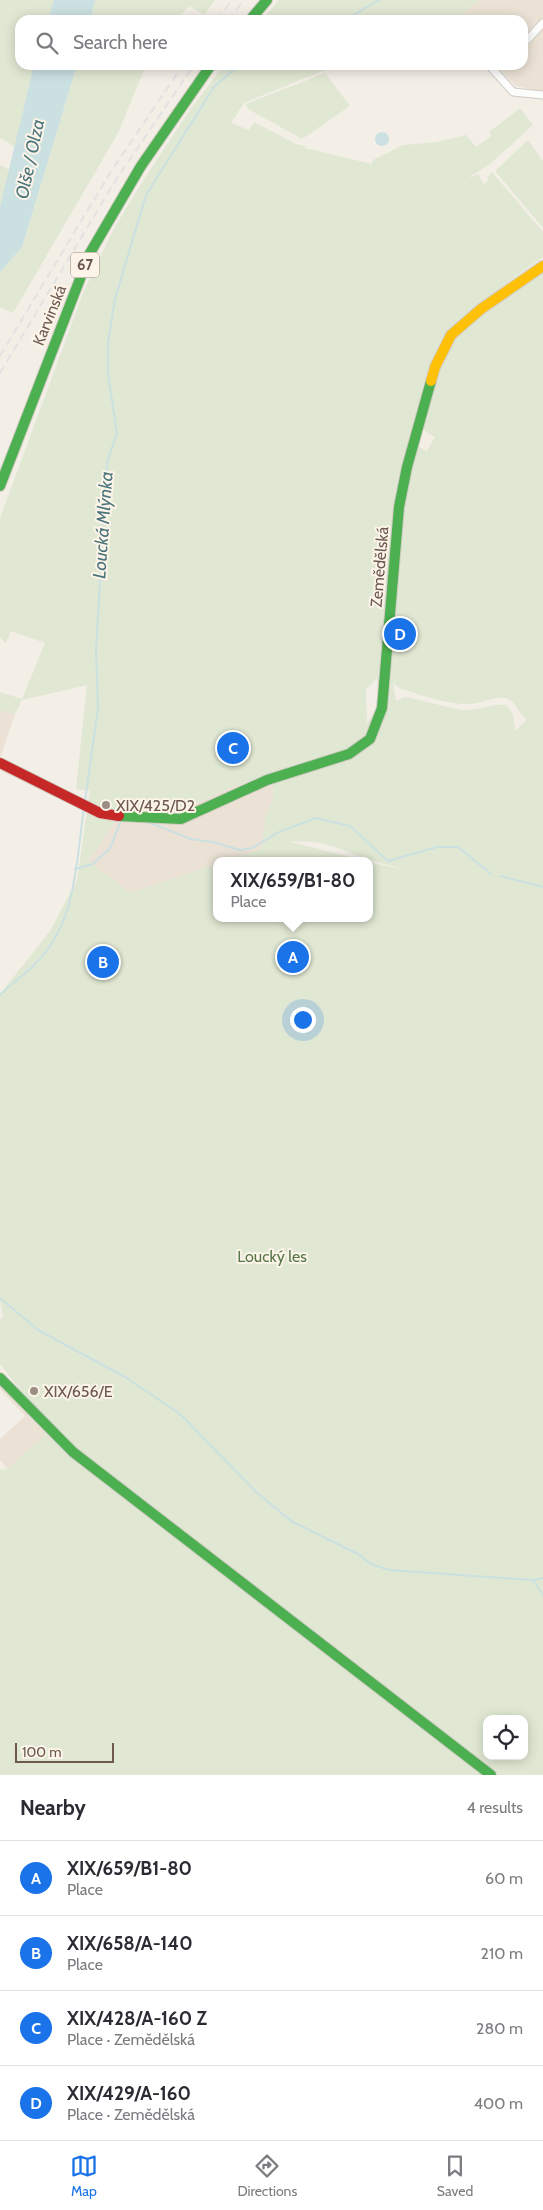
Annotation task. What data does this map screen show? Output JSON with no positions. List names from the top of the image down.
{
  "streets": {
    "street": ["67", "Karvinská", "Zemědělská"]
  },
  "water": ["Olše / Olza", "Loucká Mlýnka"],
  "parks": ["Loucký les"],
  "places": ["XIX/425/D2", "XIX/656/E"],
  "scale_bar": "100 m",
  "page": {
    "search": "Search here",
    "pins": [
      "D",
      "C",
      "A",
      "B"
    ],
    "popup": ["XIX/659/B1-80", "Place"],
    "scale": "100 m",
    "heading": ["Nearby", "4 results"],
    "list": [
      {
        "mark": "A",
        "name": "XIX/659/B1-80",
        "note": "Place",
        "value": "60 m"
      },
      {
        "mark": "B",
        "name": "XIX/658/A-140",
        "note": "Place",
        "value": "210 m"
      },
      {
        "mark": "C",
        "name": "XIX/428/A-160 Z",
        "note": "Place · Zemědělská",
        "value": "280 m"
      },
      {
        "mark": "D",
        "name": "XIX/429/A-160",
        "note": "Place · Zemědělská",
        "value": "400 m"
      }
    ],
    "nav": ["Map", "Directions", "Saved"]
  }
}
